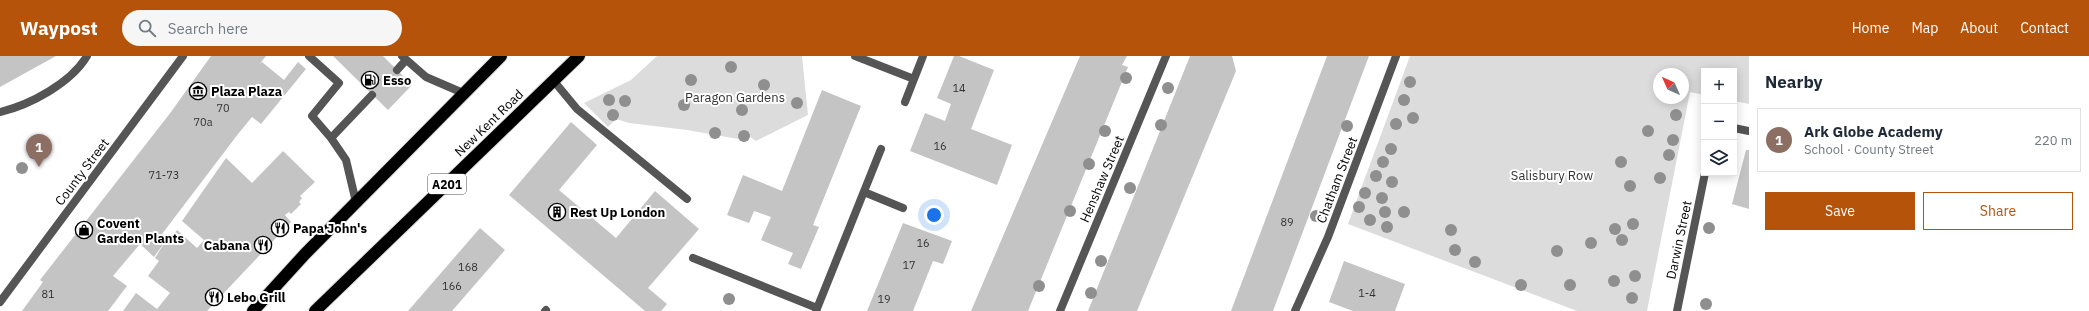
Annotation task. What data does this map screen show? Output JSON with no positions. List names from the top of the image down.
{
  "streets": {
    "highway": ["New Kent Road", "A201"],
    "street": [
      "County Street",
      "Henshaw Street",
      "Chatham Street",
      "Darwin Street"
    ]
  },
  "parks": ["Paragon Gardens", "Salisbury Row"],
  "places": {
    "fuel station": ["Esso"],
    "museum": ["Plaza Plaza"],
    "building": ["Rest Up London"],
    "restaurant": ["Papa John's", "Cabana", "Lebo Grill"],
    "shop": ["Covent Garden Plants"]
  },
  "house_numbers": [
    "14",
    "70",
    "70a",
    "16",
    "71-73",
    "89",
    "16",
    "17",
    "168",
    "166",
    "1-4",
    "81",
    "19"
  ],
  "north": "top left",
  "page": {
    "header": "Waypost",
    "search": "Search here",
    "nav": [
      "Home",
      "Map",
      "About",
      "Contact"
    ],
    "heading": "Nearby",
    "map_buttons": ["+", "−"],
    "list": [
      {
        "mark": "1",
        "name": "Ark Globe Academy",
        "note": "School · County Street",
        "value": "220 m"
      }
    ],
    "pins": "1",
    "buttons": ["Save", "Share"]
  }
}
